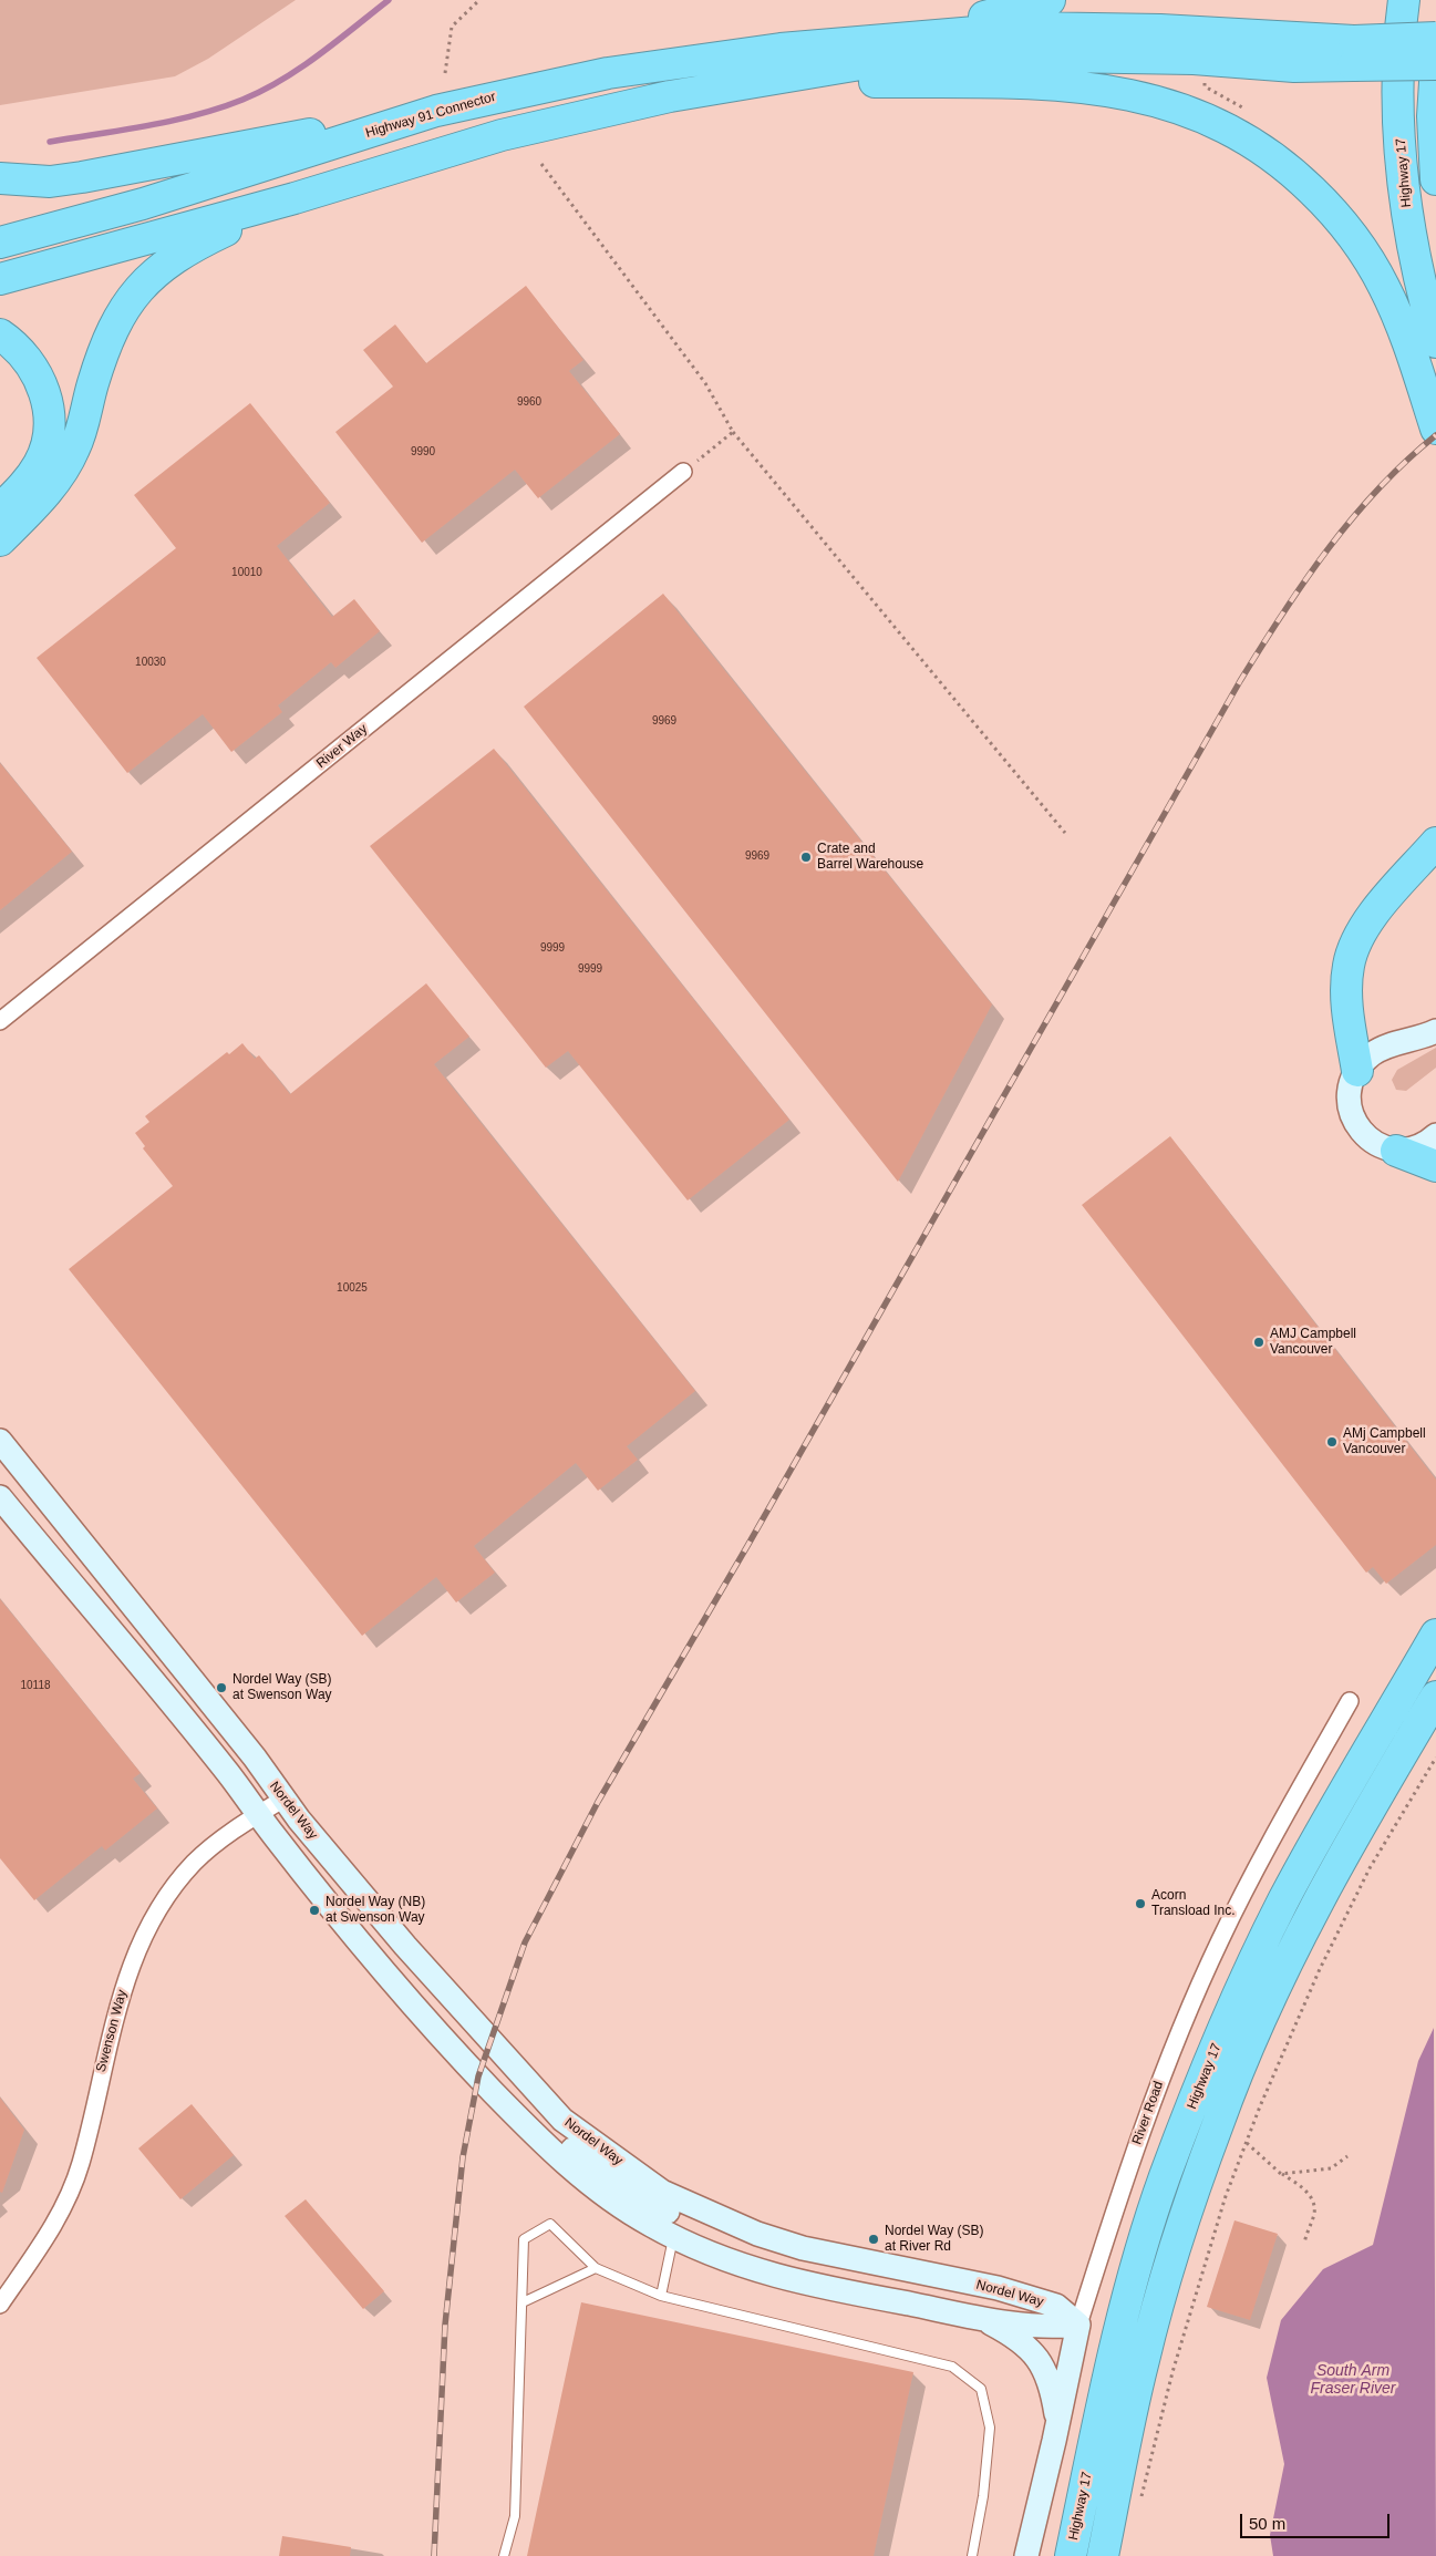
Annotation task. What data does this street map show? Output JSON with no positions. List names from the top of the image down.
{
  "streets": {
    "highway": ["Highway 91 Connector", "Highway 17"],
    "street": [
      "River Way",
      "Nordel Way",
      "Swenson Way",
      "River Road"
    ]
  },
  "crossings": [
    ["Nordel Way", "Swenson Way"],
    ["Nordel Way", "River Road"]
  ],
  "water": ["South Arm Fraser River"],
  "places": [
    "Crate and Barrel Warehouse",
    "AMJ Campbell Vancouver",
    "AMj Campbell Vancouver",
    "Nordel Way (SB) at Swenson Way",
    "Acorn Transload Inc.",
    "Nordel Way (NB) at Swenson Way",
    "Nordel Way (SB) at River Rd"
  ],
  "house_numbers": [
    "9960",
    "9990",
    "10010",
    "10030",
    "9969",
    "9969",
    "9999",
    "9999",
    "10025",
    "10118"
  ],
  "scale_bar": "50 m"
}
